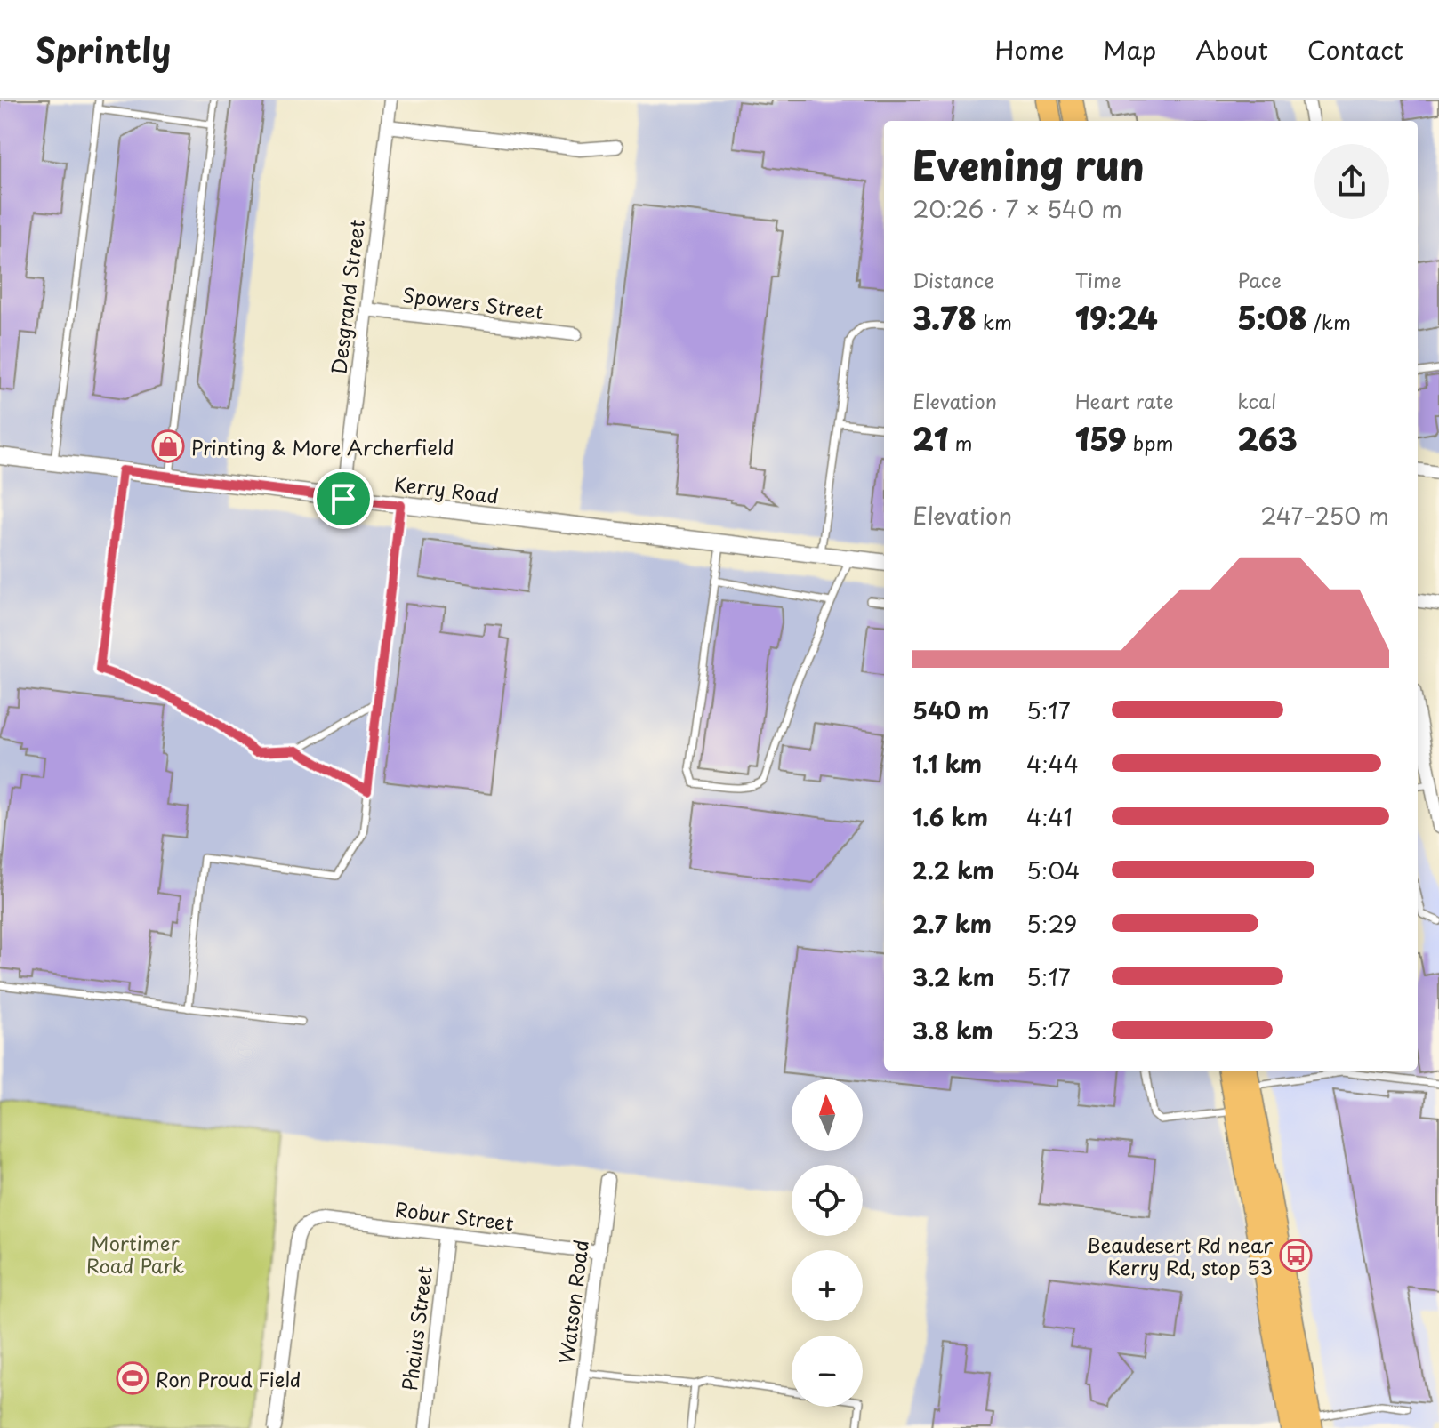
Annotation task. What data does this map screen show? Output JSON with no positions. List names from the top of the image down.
{
  "streets": {
    "street": [
      "Desgrand Street",
      "Spowers Street",
      "Kerry Road",
      "Robur Street",
      "Watson Road",
      "Phaius Street"
    ]
  },
  "crossings": [
    ["Desgrand Street", "Spowers Street"],
    ["Desgrand Street", "Kerry Road"],
    ["Robur Street", "Watson Road"],
    ["Robur Street", "Phaius Street"]
  ],
  "parks": ["Mortimer Road Park"],
  "places": {
    "shop": ["Printing & More Archerfield"],
    "bus stop": ["Beaudesert Rd near Kerry Rd, stop 53"],
    "sports": ["Ron Proud Field"]
  },
  "north": "top",
  "page": {
    "header": "Sprintly",
    "nav": [
      "Home",
      "Map",
      "About",
      "Contact"
    ],
    "heading": ["Evening run", "20:26 · 7 × 540 m"],
    "stats": [
      ["Distance", "3.78 km"],
      ["Time", "19:24"],
      ["Pace", "5:08 /km"],
      ["Elevation", "21 m"],
      ["Heart rate", "159 bpm"],
      ["kcal", "263"]
    ],
    "chart": ["Elevation", "247–250 m"],
    "list": [
      {
        "name": "540 m",
        "note": "5:17"
      },
      {
        "name": "1.1 km",
        "note": "4:44"
      },
      {
        "name": "1.6 km",
        "note": "4:41"
      },
      {
        "name": "2.2 km",
        "note": "5:04"
      },
      {
        "name": "2.7 km",
        "note": "5:29"
      },
      {
        "name": "3.2 km",
        "note": "5:17"
      },
      {
        "name": "3.8 km",
        "note": "5:23"
      }
    ],
    "map_buttons": ["+", "−"]
  }
}
